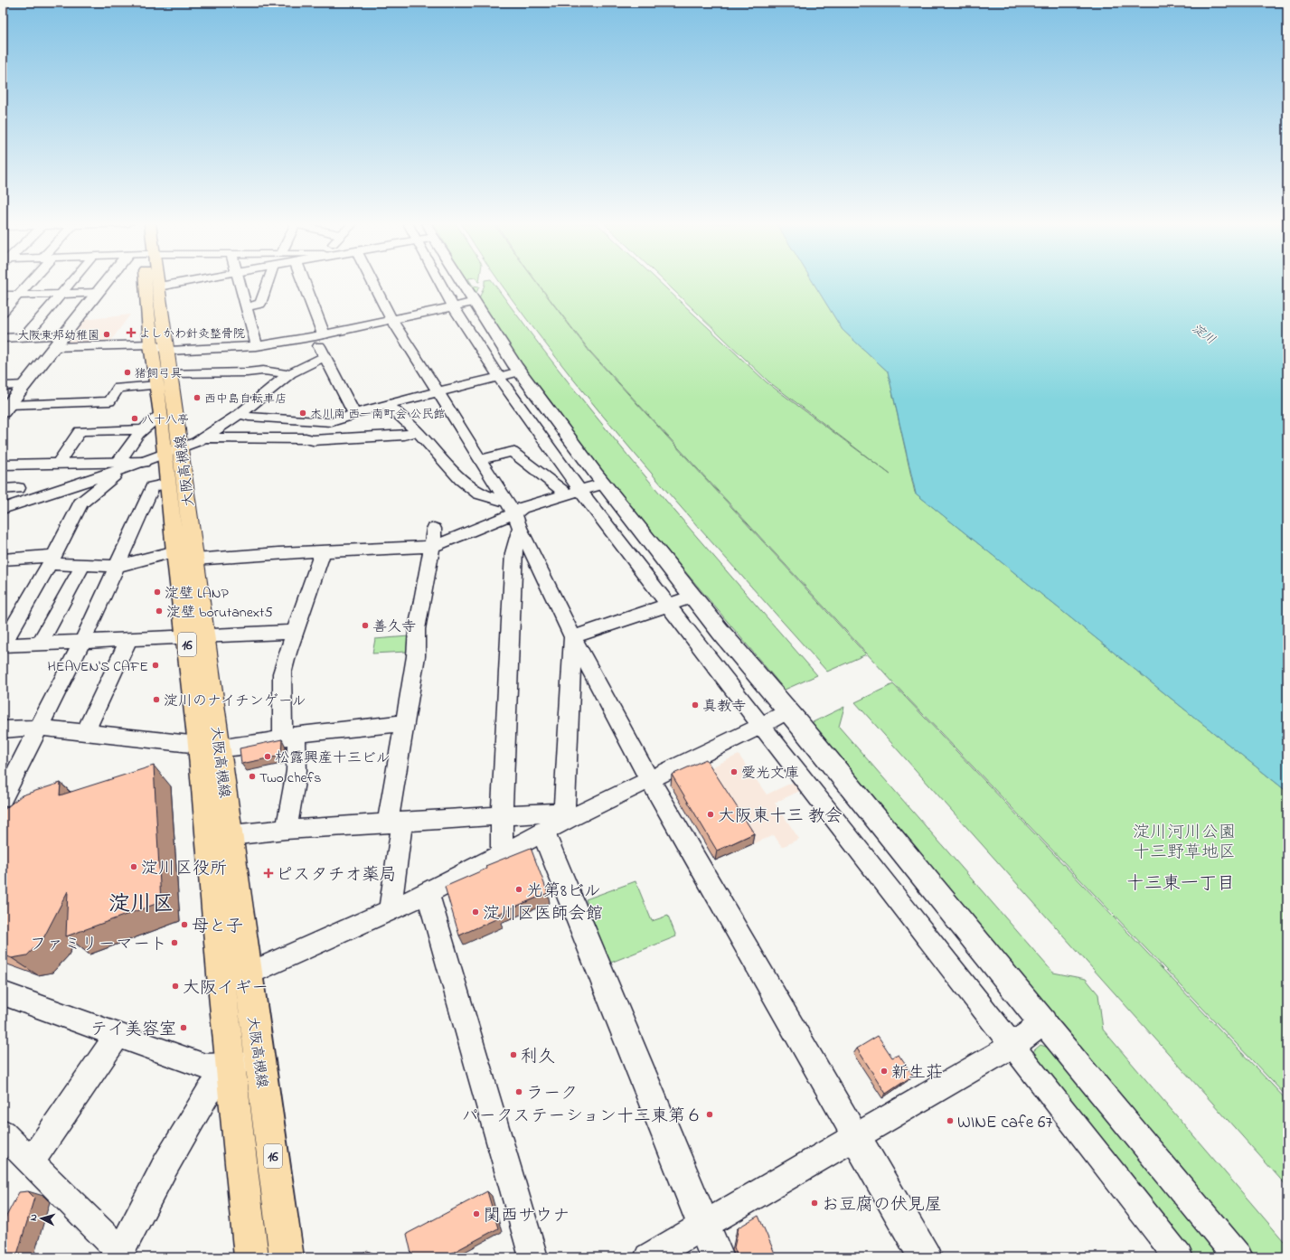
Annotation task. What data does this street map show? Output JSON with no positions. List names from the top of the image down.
{
  "streets": {
    "main road": ["大阪高槻線", "16"]
  },
  "districts": ["十三東一丁目", "淀川区"],
  "water": ["淀川"],
  "parks": ["淀川河川公園 十三野草地区"],
  "places": {
    "health": ["よしかわ針灸整骨院", "ピスタチオ薬局"],
    "other": [
      "大阪東邦幼稚園",
      "猪飼弓具",
      "西中島自転車店",
      "木川南 西一南町会 公民館",
      "八十八亭",
      "淀壁 LANP",
      "淀壁 borutanext5",
      "善久寺",
      "HEAVEN'S CAFE",
      "淀川のナイチンゲール",
      "真教寺",
      "松露興産十三ビル",
      "愛光文庫",
      "Two chefs",
      "大阪東十三 教会",
      "淀川区役所",
      "光第8ビル",
      "淀川区医師会館",
      "母と子",
      "ファミリーマート",
      "大阪イギー",
      "テイ美容室",
      "利久",
      "新生荘",
      "ラーク",
      "パークステーション十三東第６",
      "WINE cafe 67",
      "お豆腐の伏見屋",
      "関西サウナ"
    ]
  },
  "north": "left"
}
